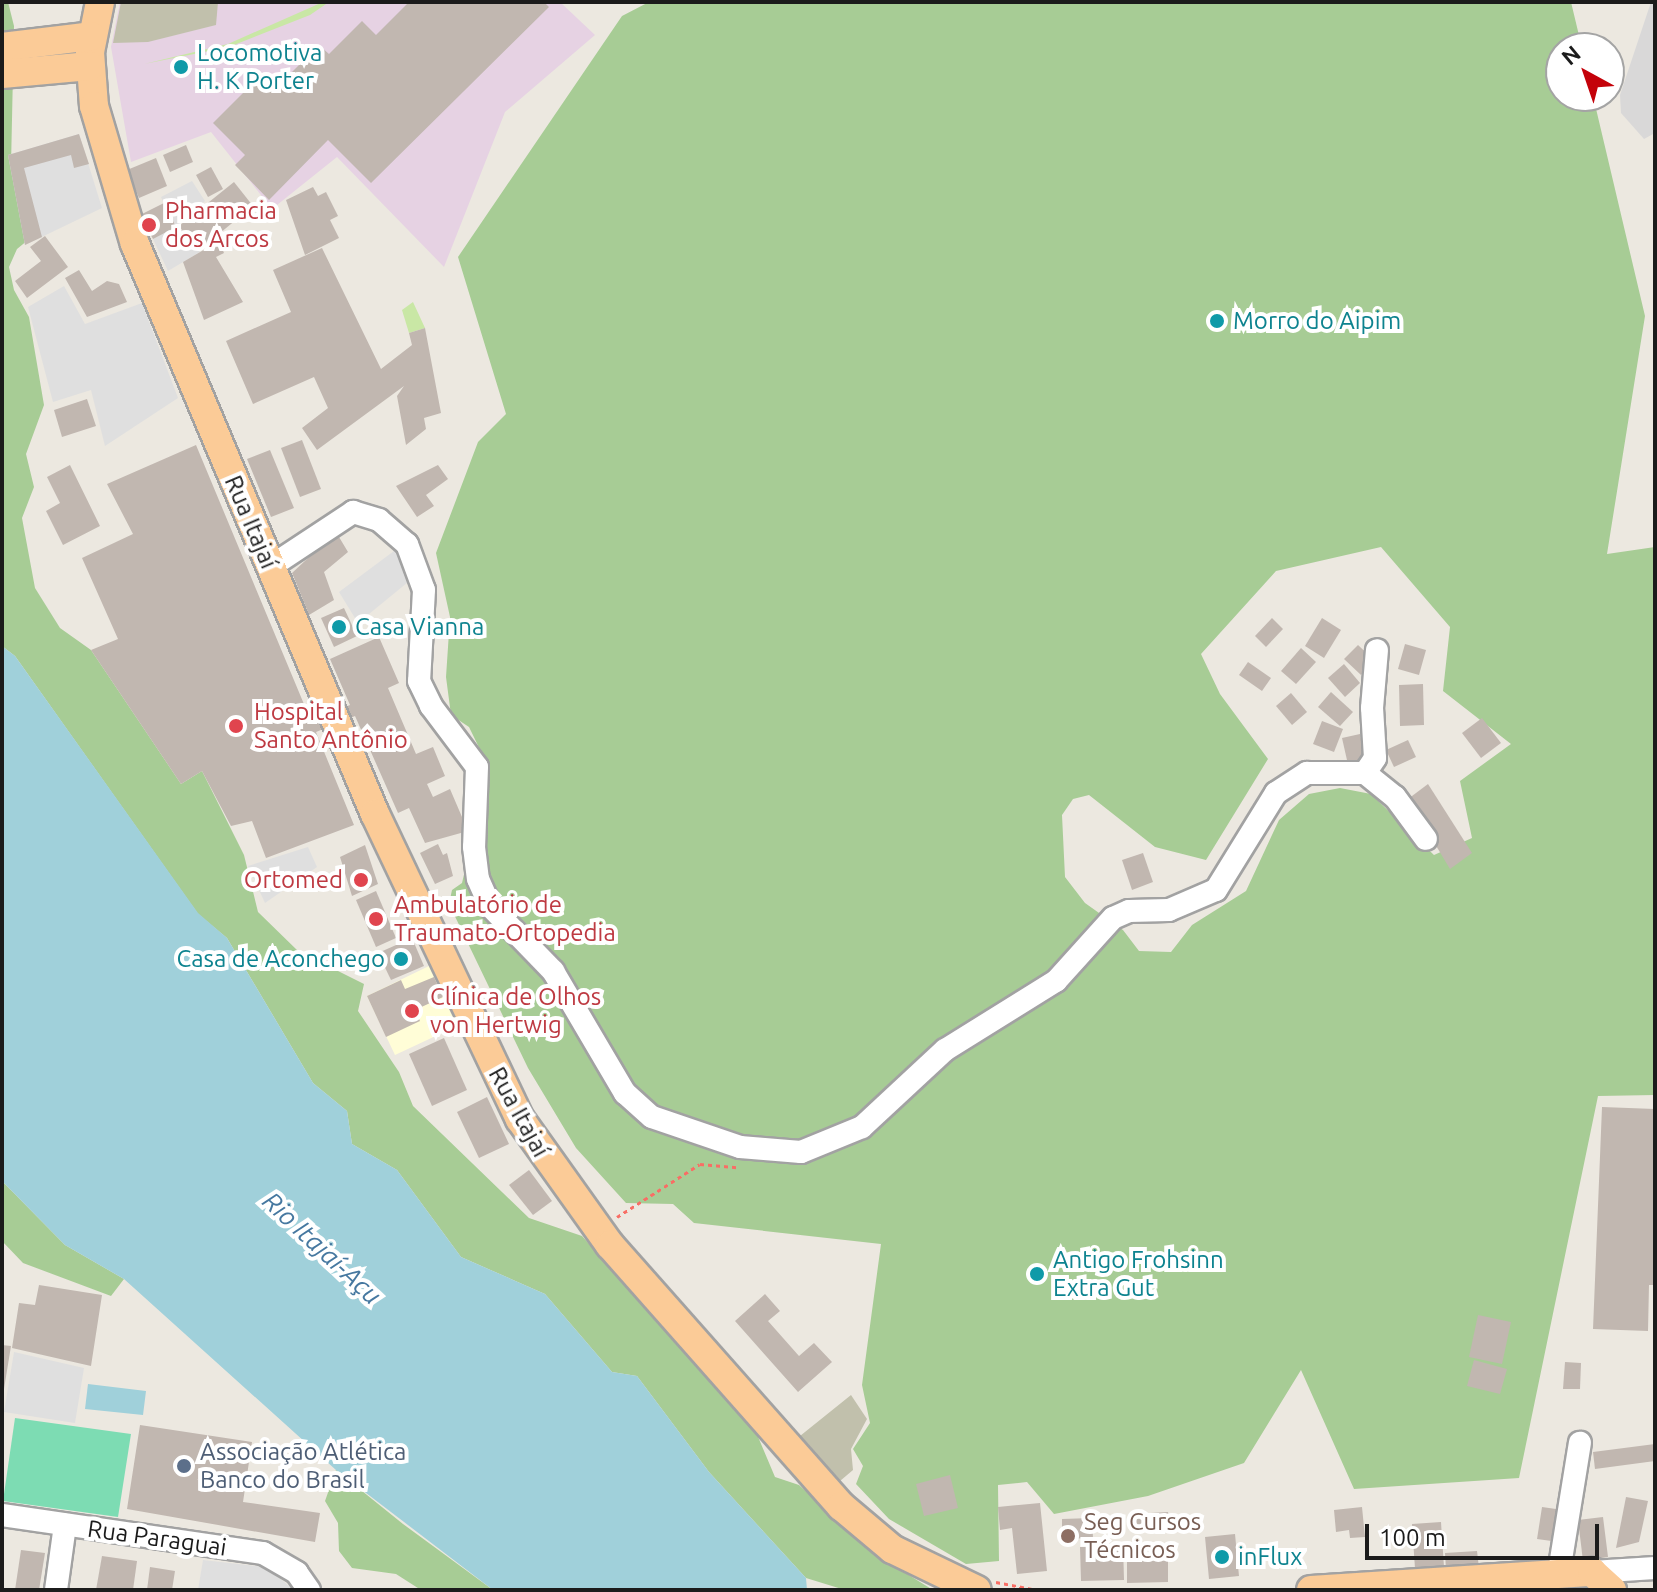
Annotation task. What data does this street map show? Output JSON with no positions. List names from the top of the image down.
{
  "streets": {
    "main road": ["Rua Itajaí"],
    "street": ["Rua Paraguai"]
  },
  "water": ["Rio Itajaí-Açu"],
  "places": [
    "Locomotiva H. K Porter",
    "Pharmacia dos Arcos",
    "Morro do Aipim",
    "Casa Vianna",
    "Hospital Santo Antônio",
    "Ortomed",
    "Ambulatório de Traumato-Ortopedia",
    "Casa de Aconchego",
    "Clínica de Olhos von Hertwig",
    "Antigo Frohsinn Extra Gut",
    "Associação Atlética Banco do Brasil",
    "Seg Cursos Técnicos",
    "inFlux"
  ],
  "scale_bar": "100 m",
  "north": "top left"
}
